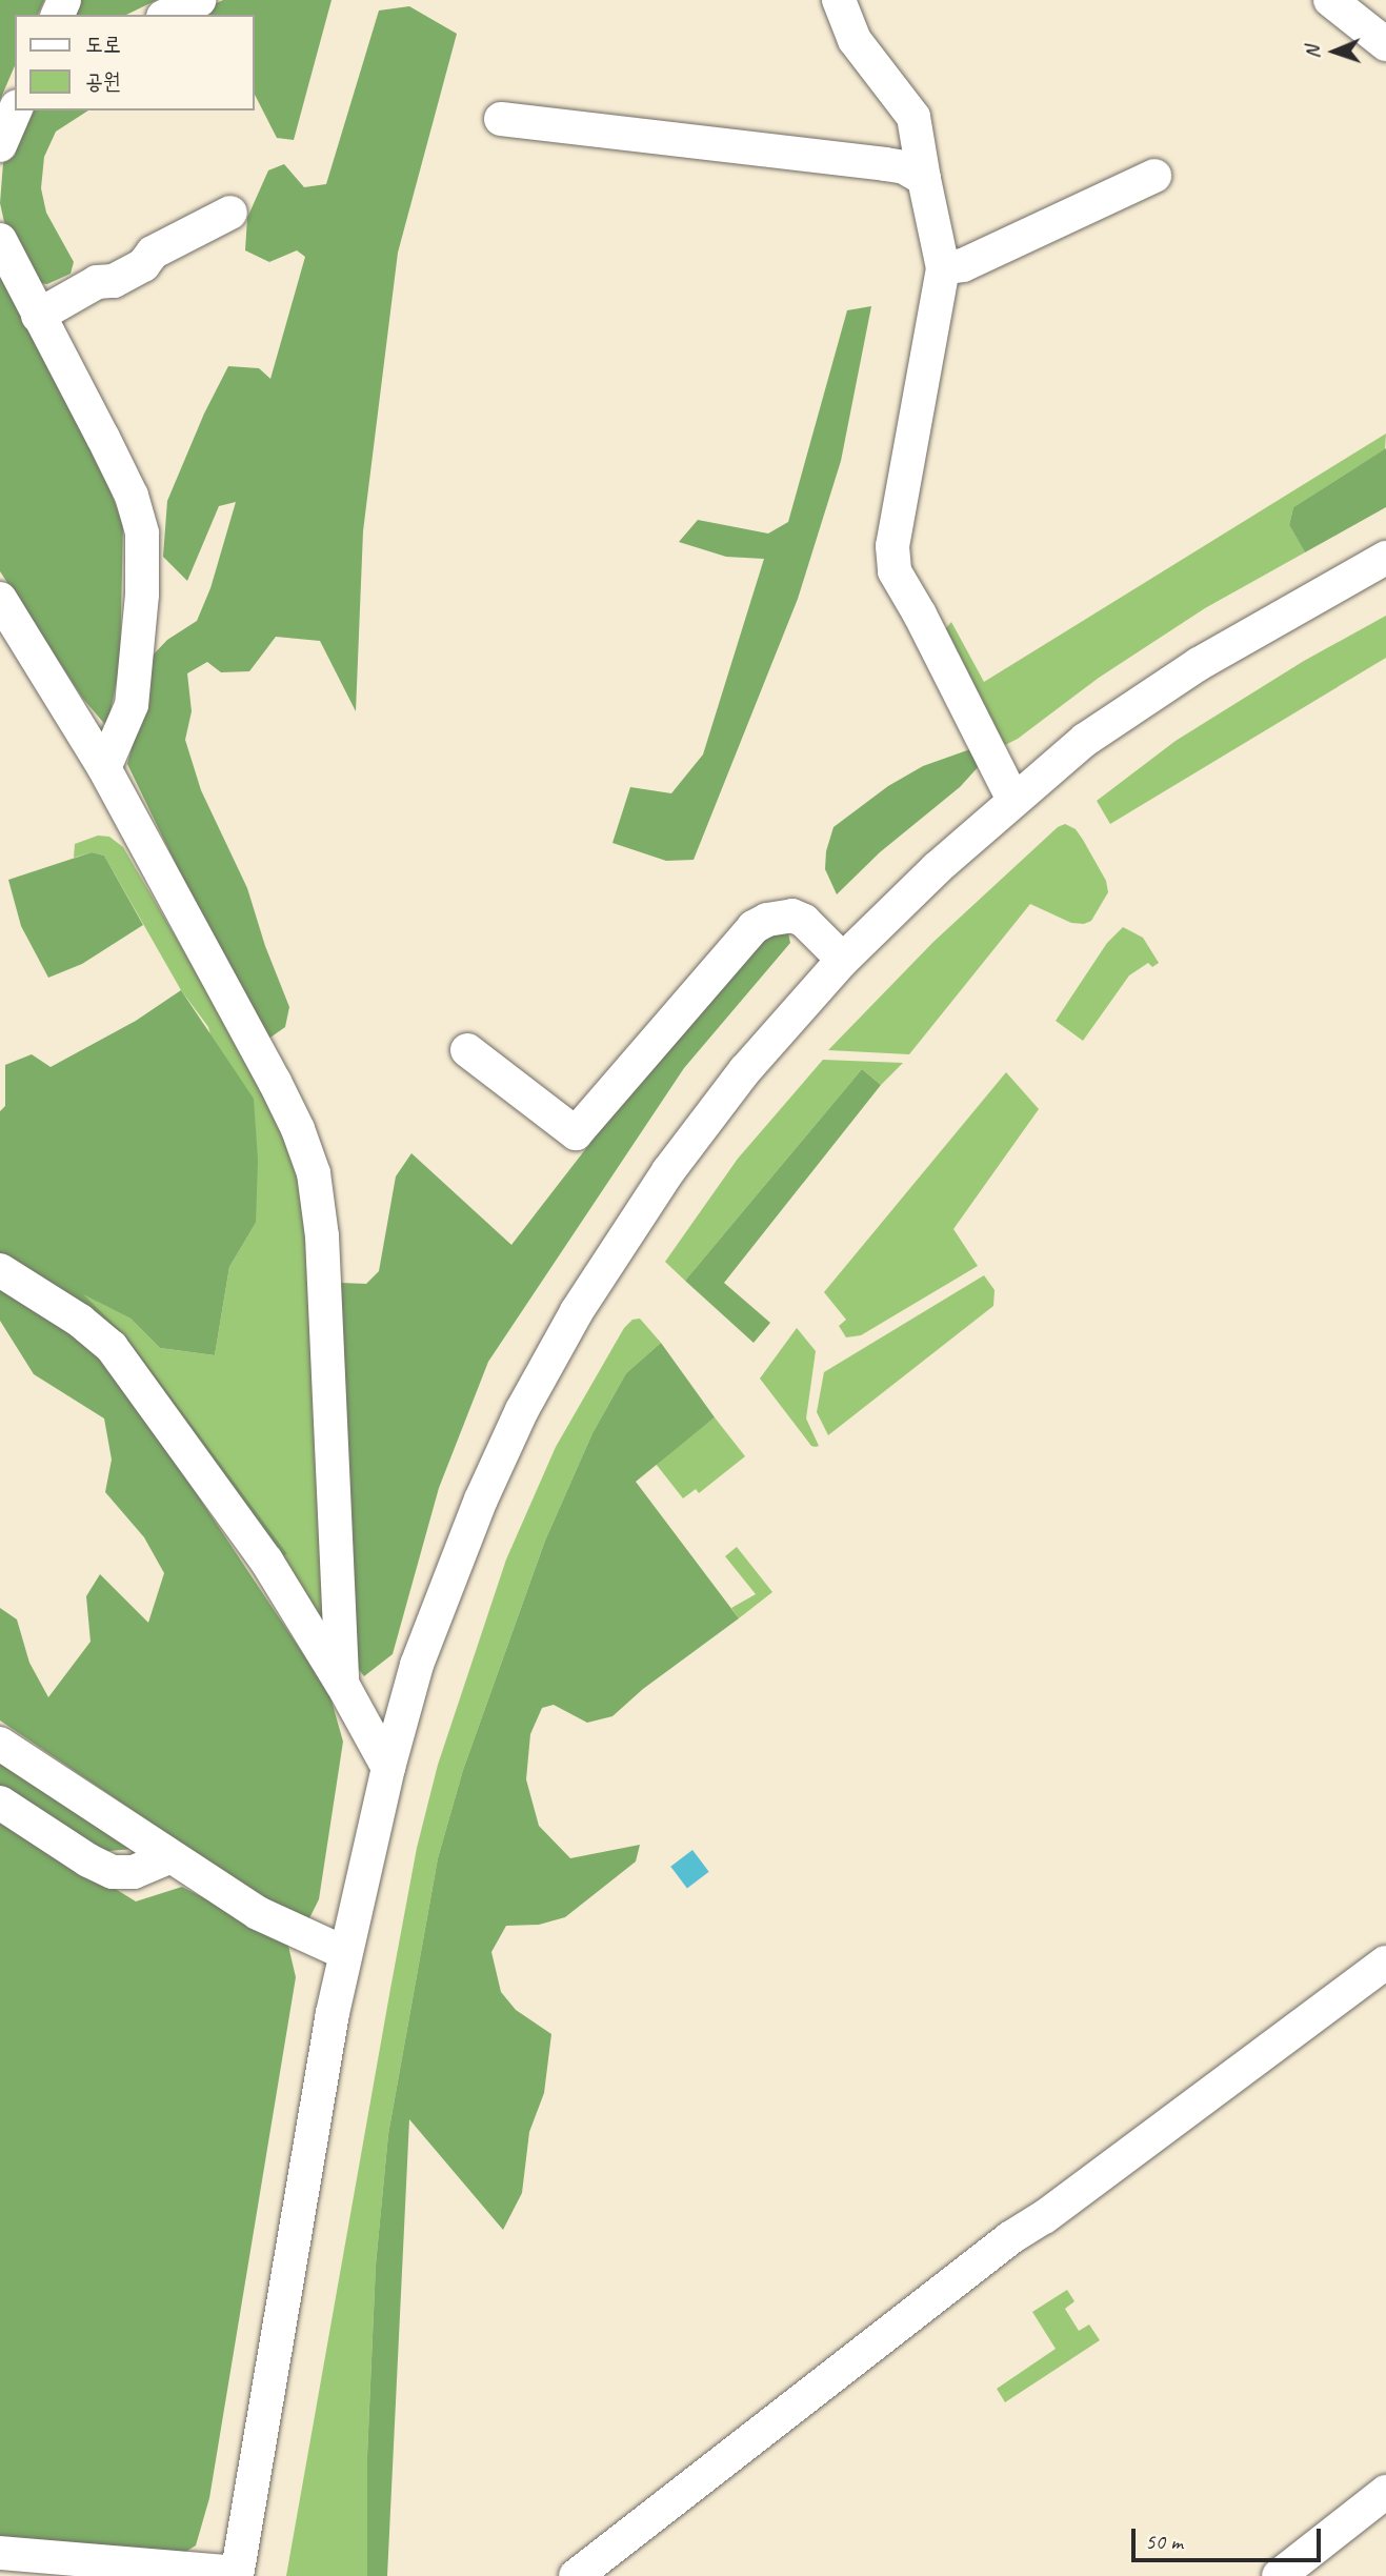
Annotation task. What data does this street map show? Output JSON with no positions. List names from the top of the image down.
{
  "legend": ["도로", "공원"],
  "scale_bar": "50 m",
  "north": "left"
}
